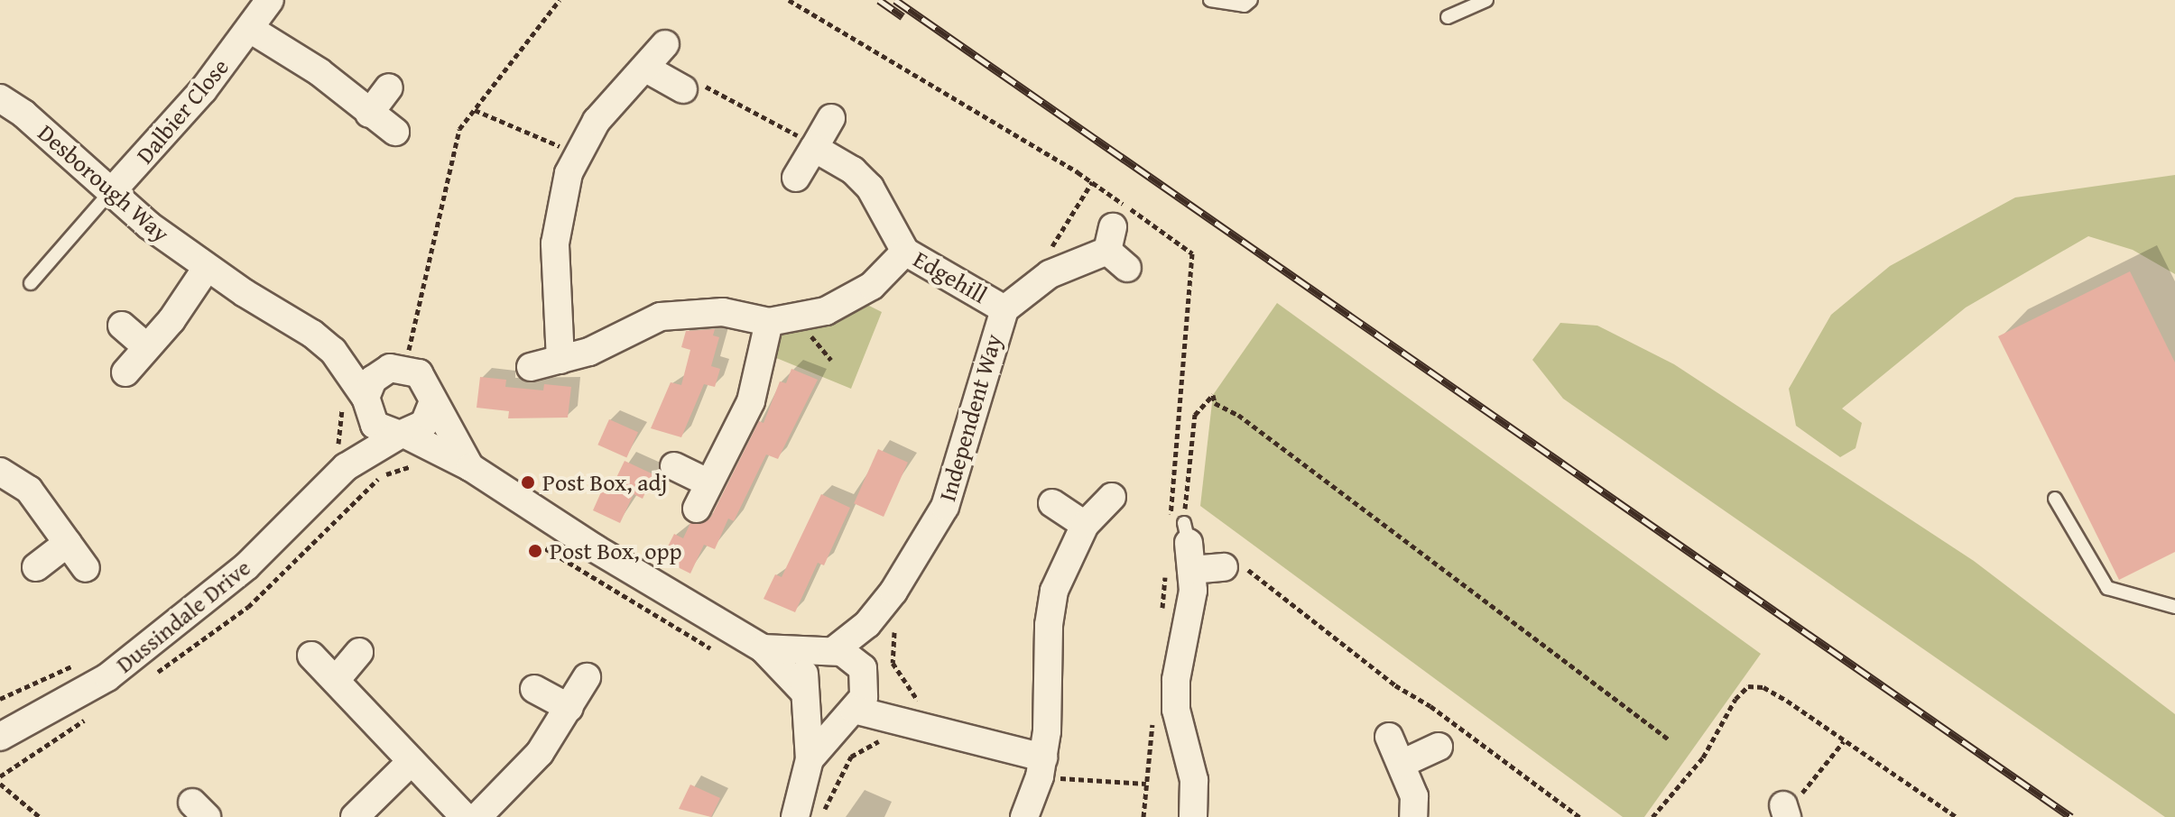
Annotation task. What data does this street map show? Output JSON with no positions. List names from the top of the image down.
{
  "streets": {
    "street": [
      "Dalbier Close",
      "Desborough Way",
      "Edgehill",
      "Independent Way",
      "Dussindale Drive"
    ]
  },
  "crossings": [
    ["Dalbier Close", "Desborough Way"],
    ["Desborough Way", "Dussindale Drive"],
    ["Edgehill", "Independent Way"]
  ],
  "places": ["Post Box, adj", "Post Box, opp"]
}
